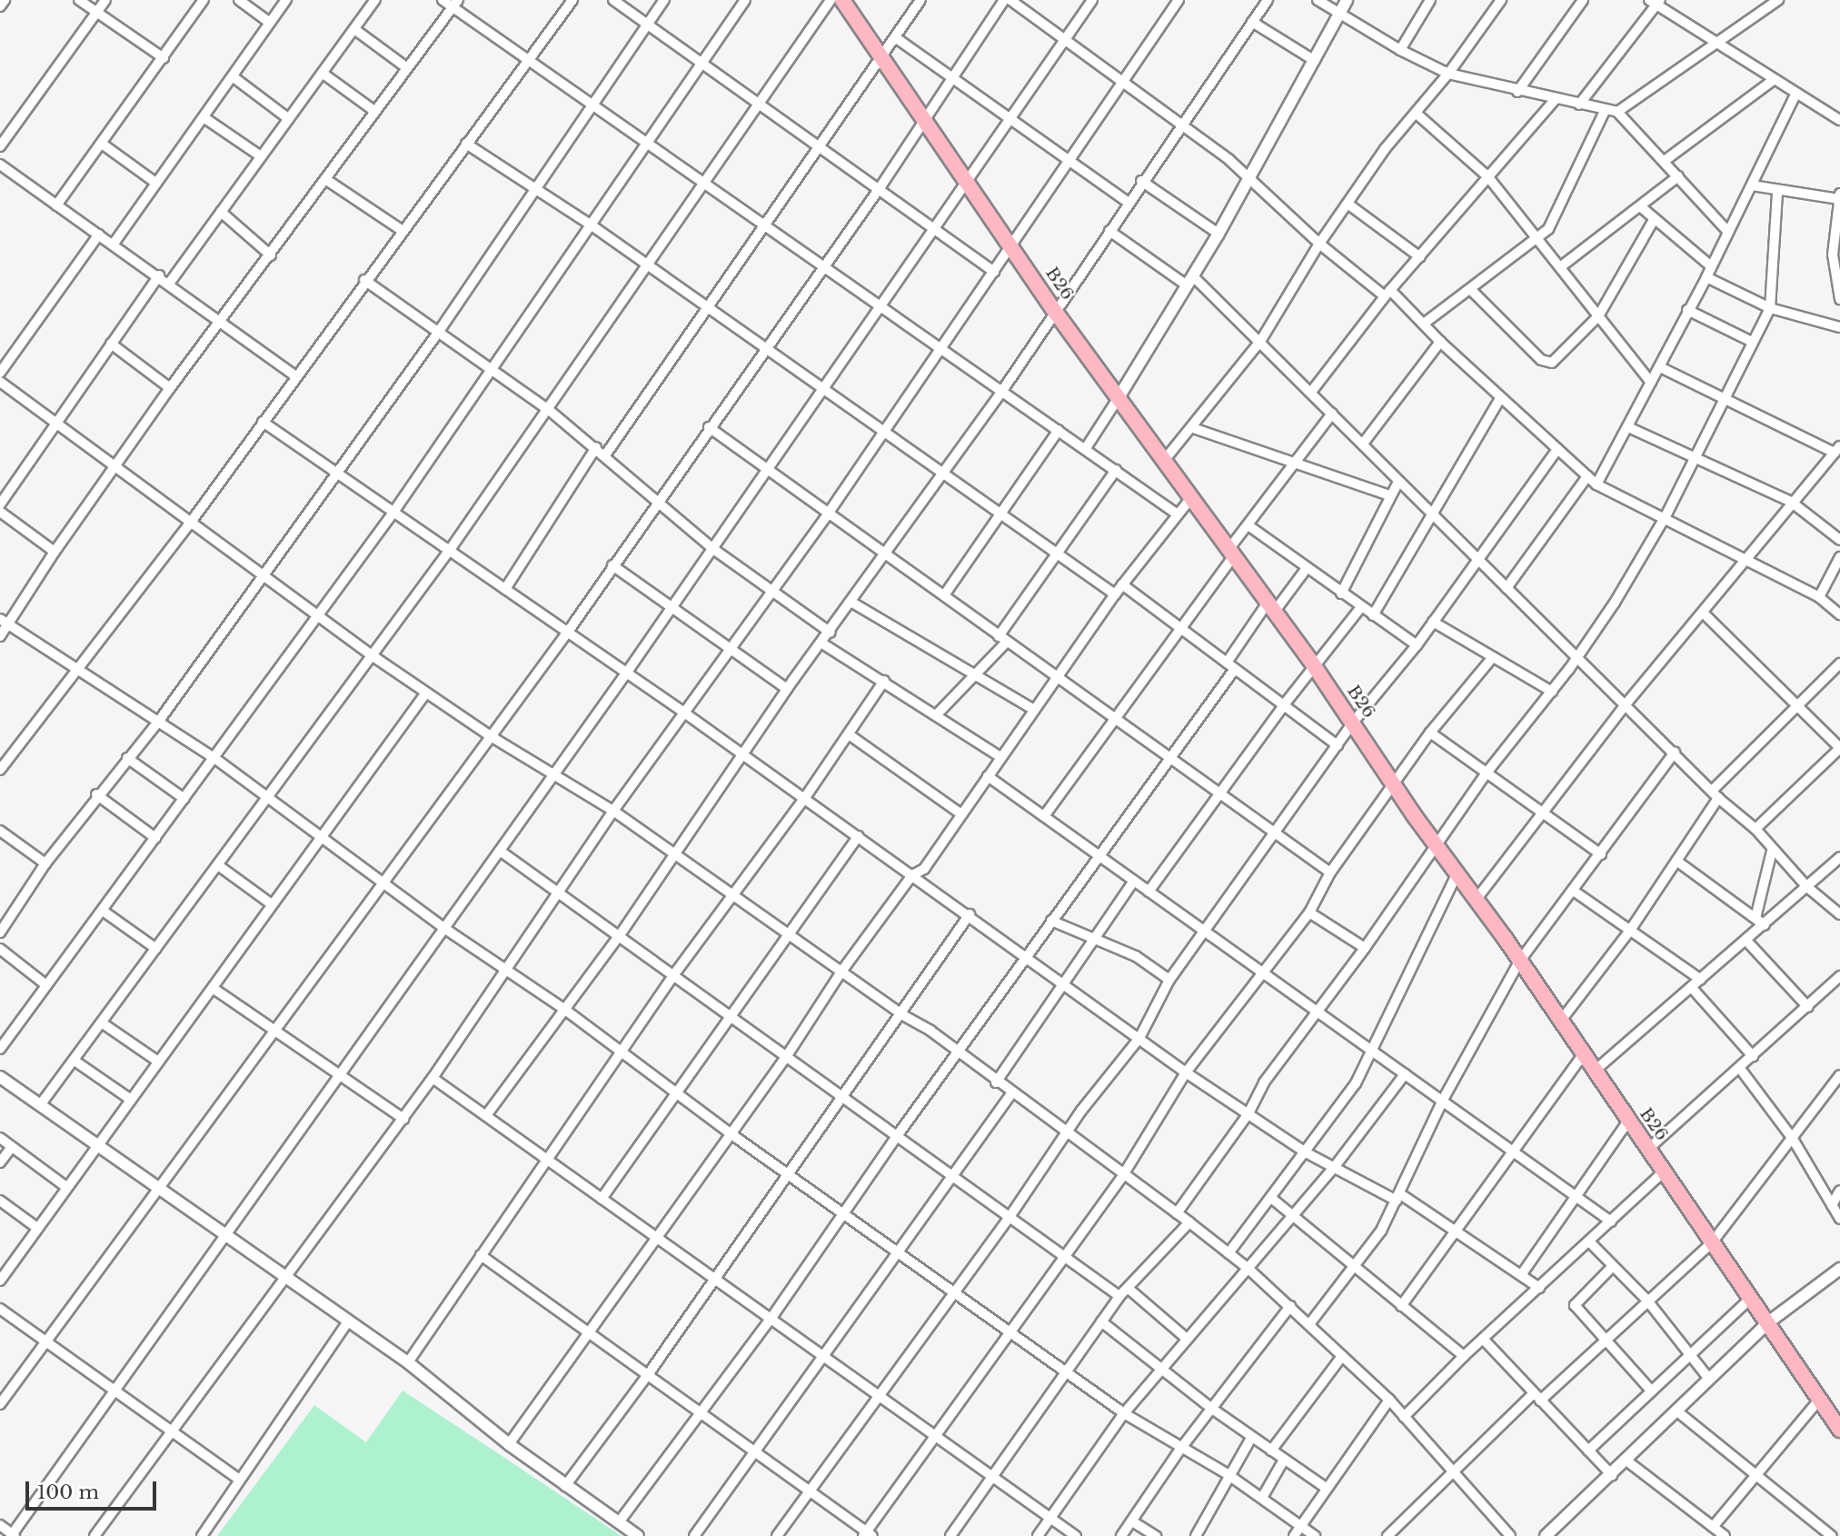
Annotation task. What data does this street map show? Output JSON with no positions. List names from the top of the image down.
{
  "streets": {
    "highway": ["B26"]
  },
  "scale_bar": "100 m"
}
